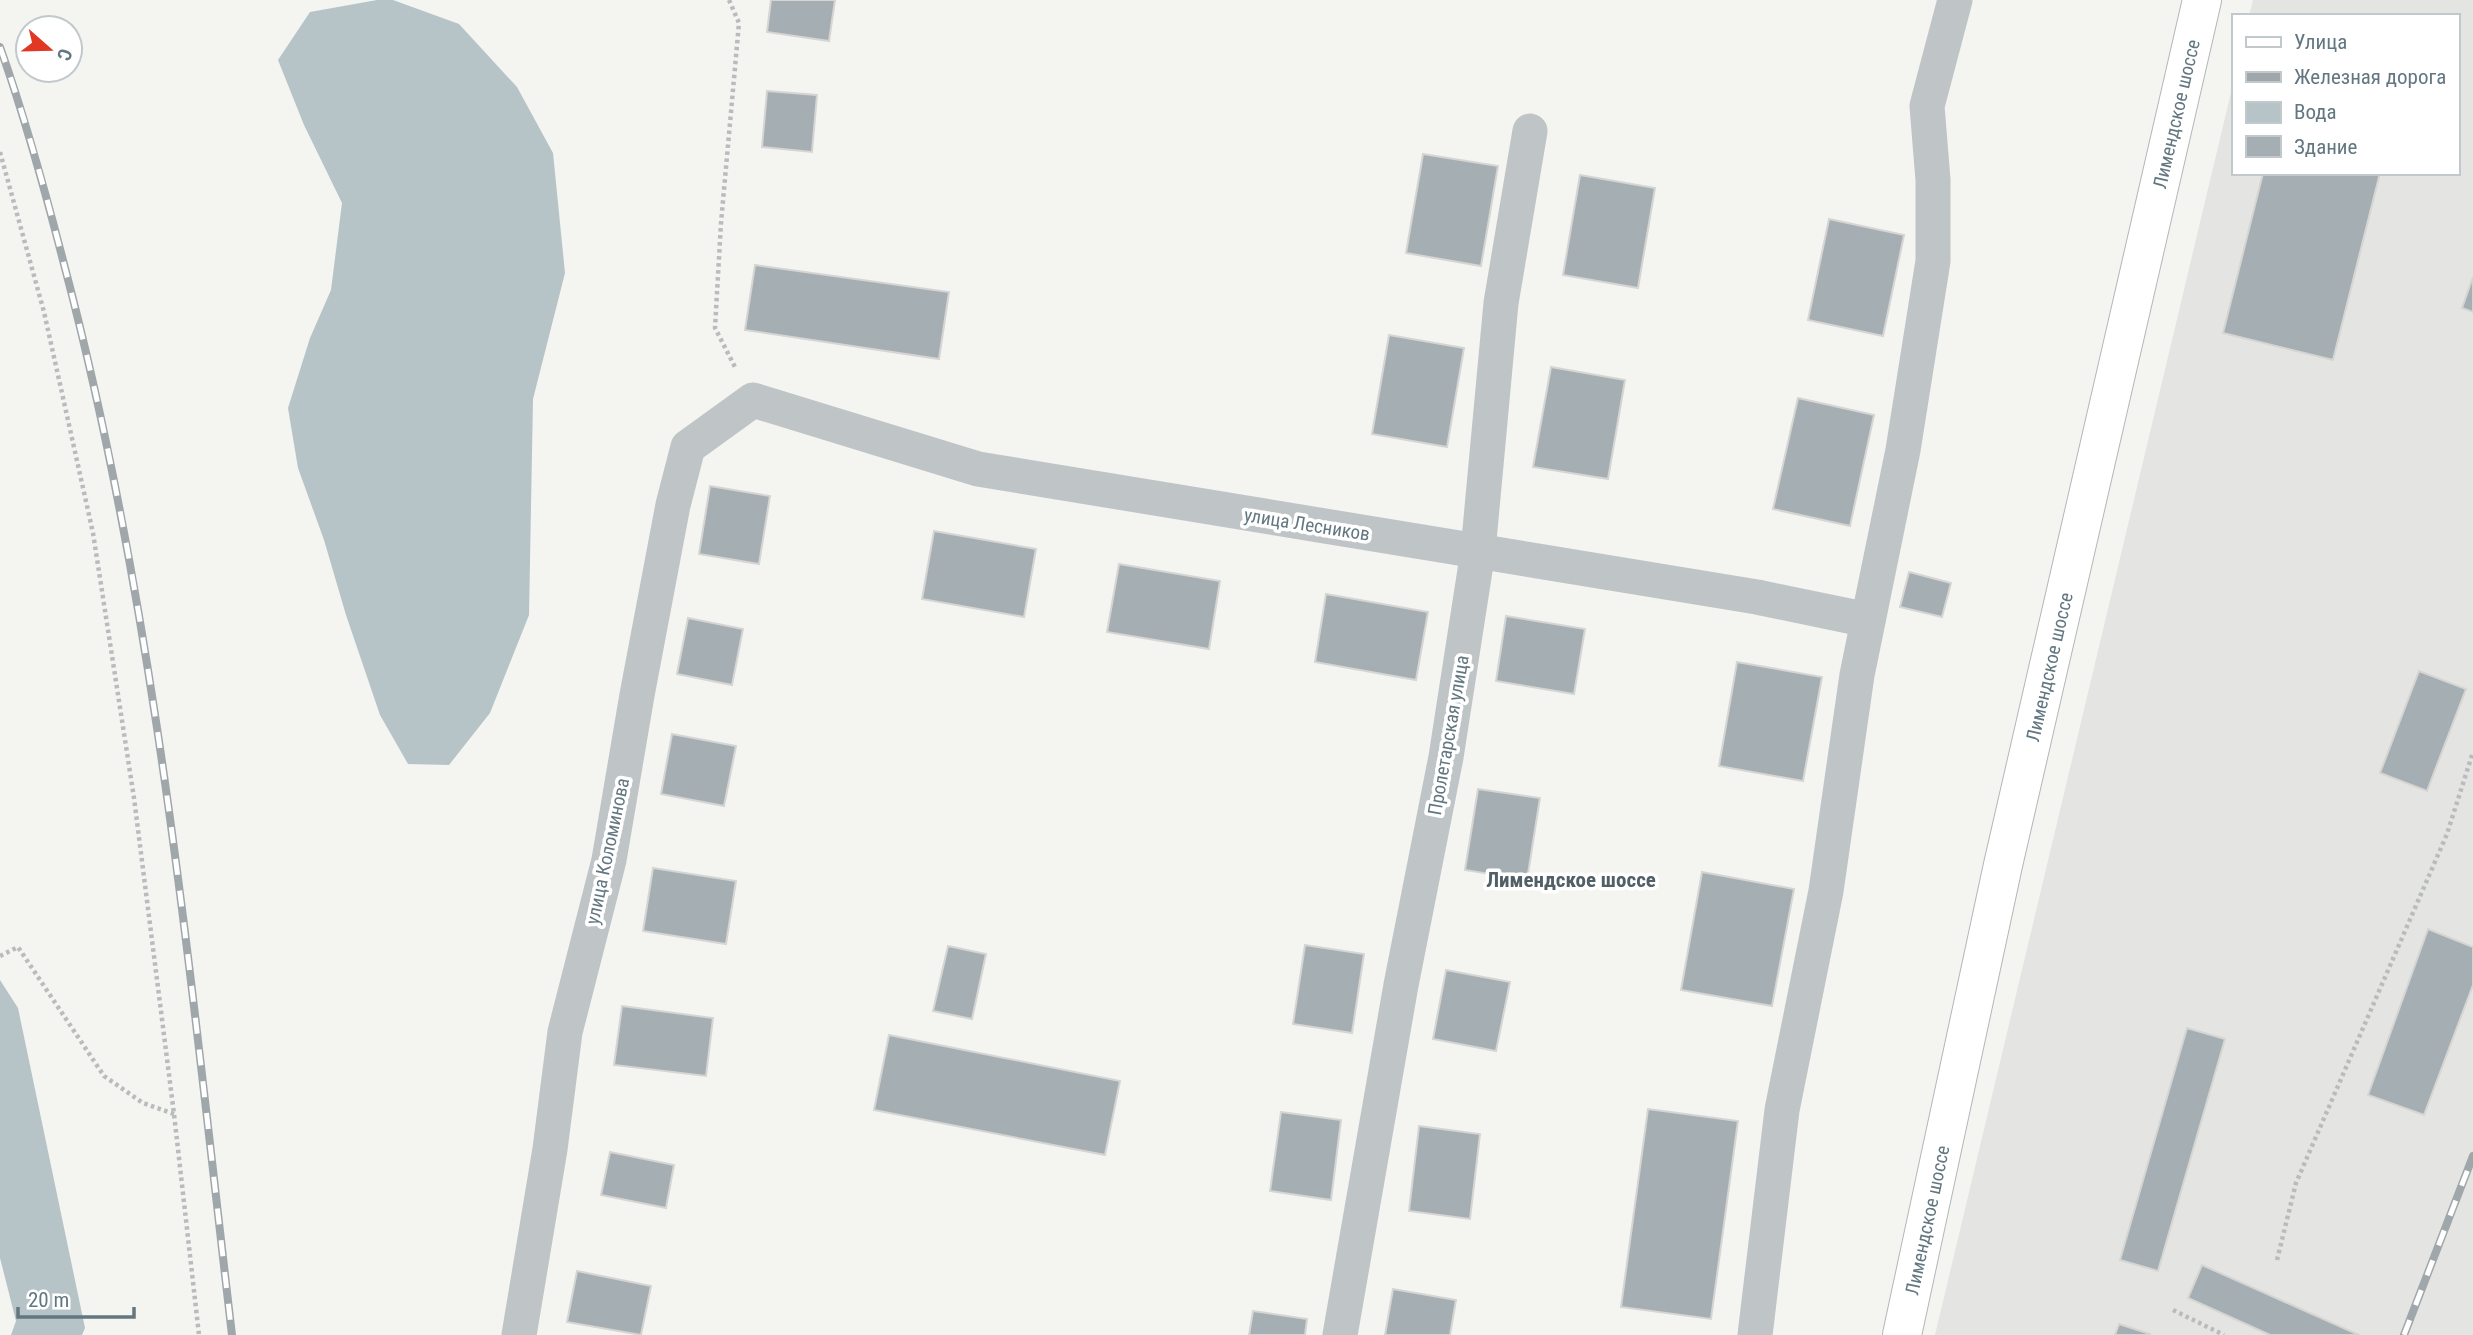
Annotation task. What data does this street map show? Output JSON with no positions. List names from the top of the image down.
{
  "streets": {
    "main road": ["Лимендское шоссе"],
    "street": ["улица Лесников", "Пролетарская улица", "улица Коломинова"]
  },
  "crossings": [
    ["улица Лесников", "Пролетарская улица"],
    ["улица Лесников", "улица Коломинова"]
  ],
  "districts": ["Лимендское шоссе"],
  "legend": [
    "Улица",
    "Железная дорога",
    "Вода",
    "Здание"
  ],
  "scale_bar": "20 m",
  "north": "right"
}
